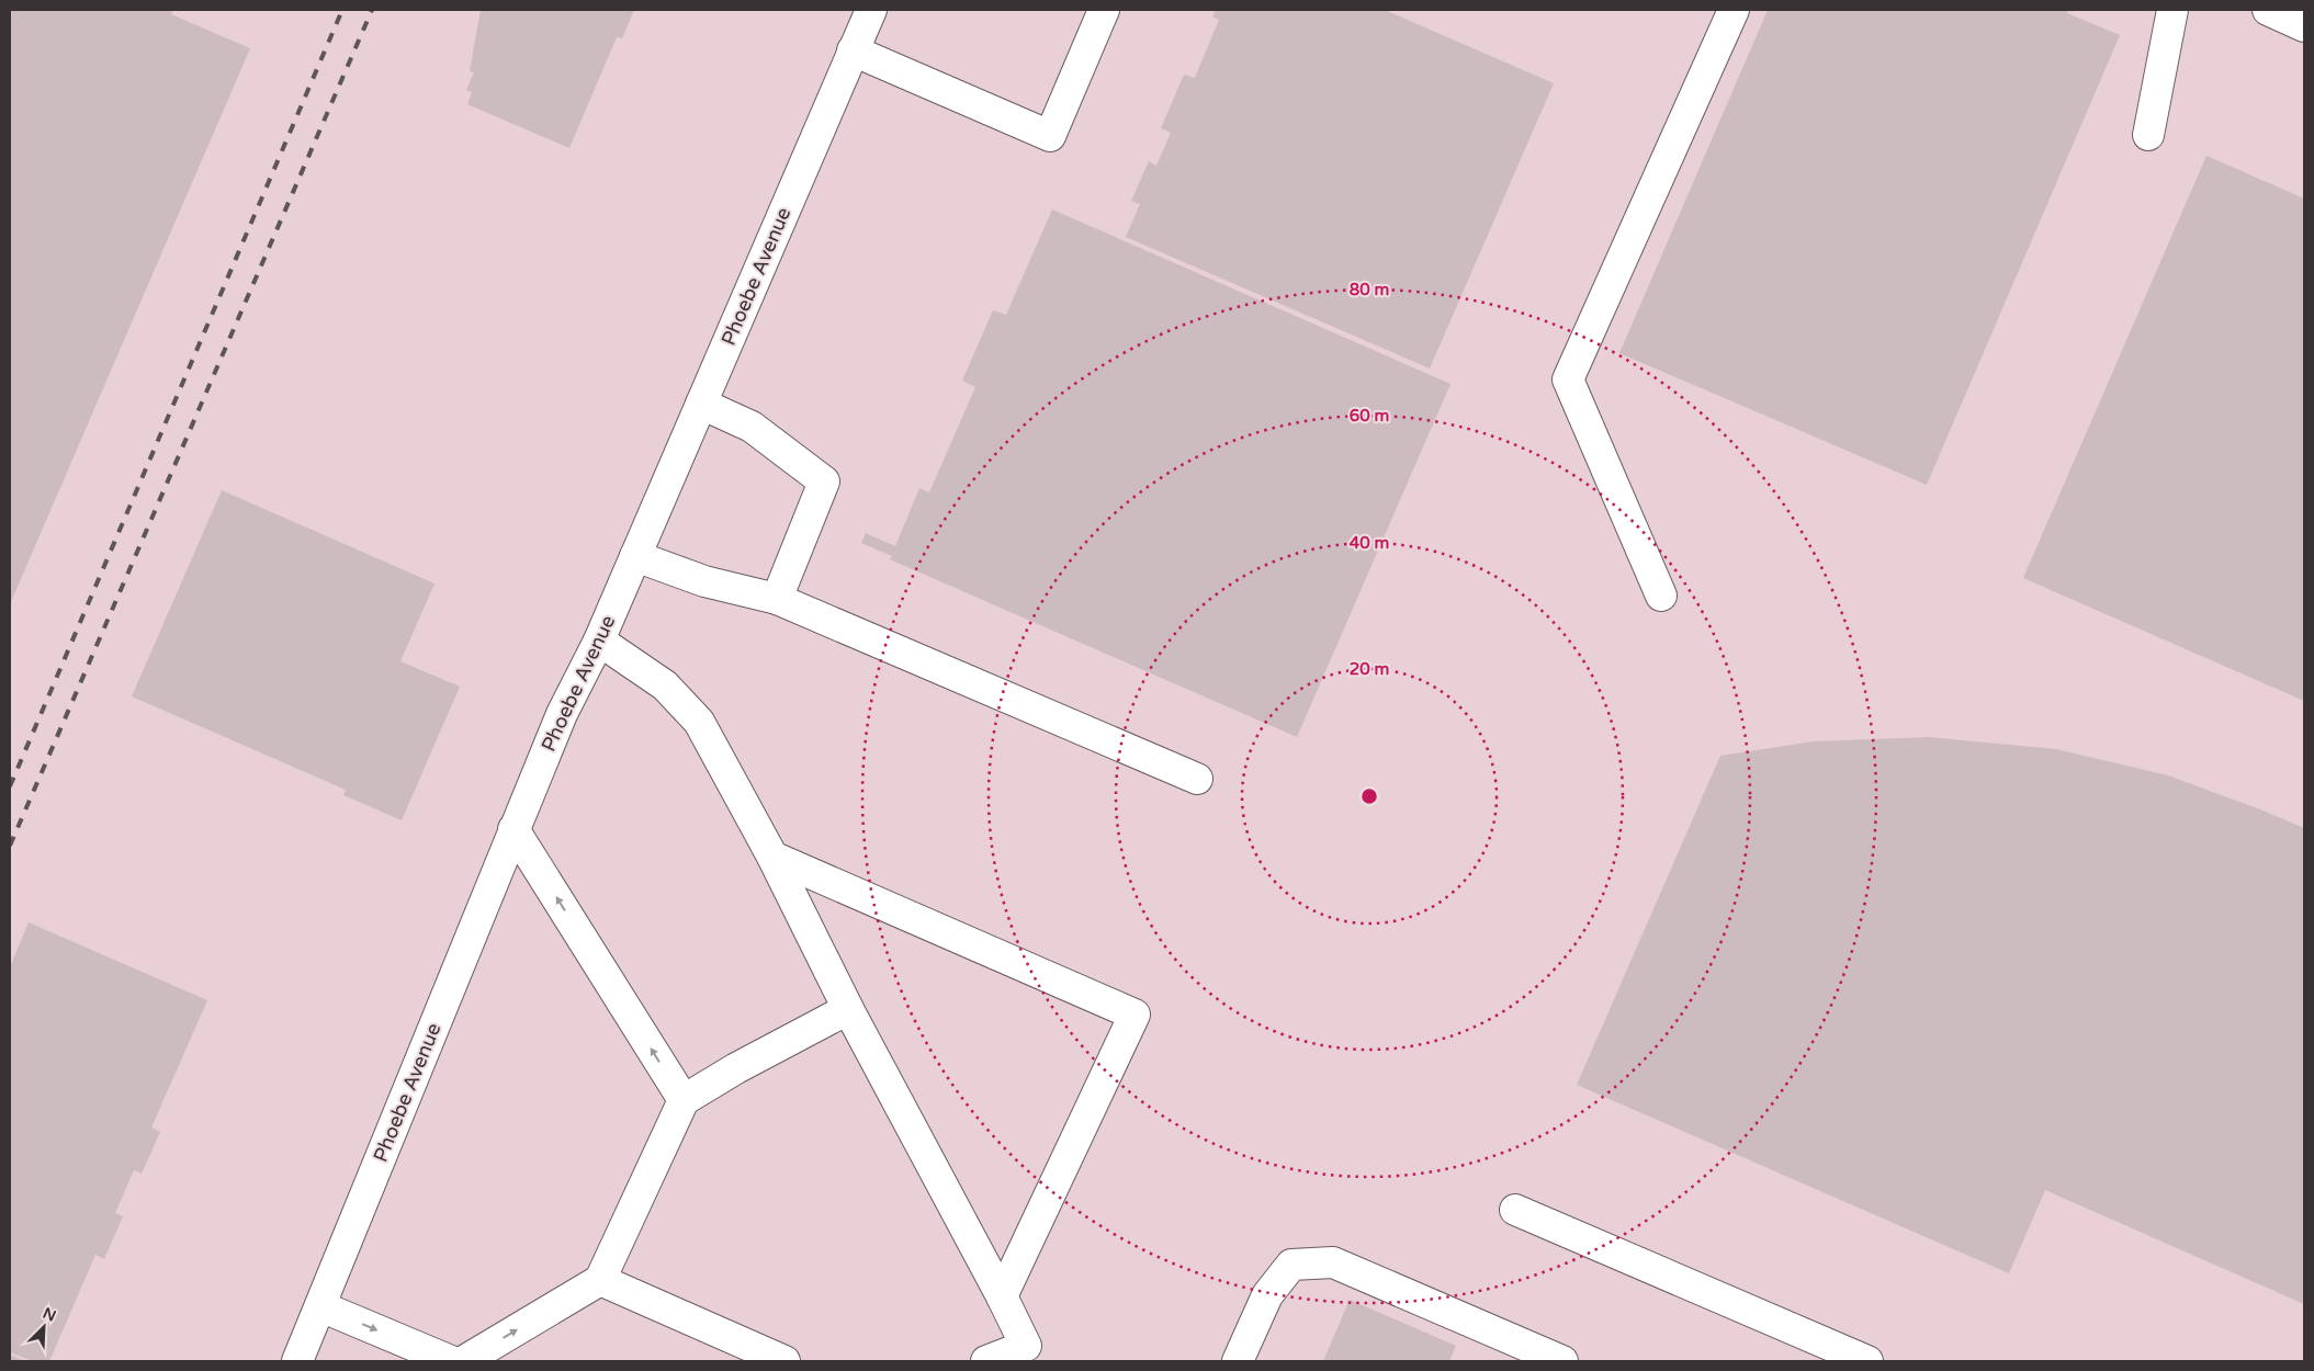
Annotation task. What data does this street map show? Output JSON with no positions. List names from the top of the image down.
{
  "streets": {
    "street": ["Phoebe Avenue"]
  },
  "north": "top right",
  "rings": [
    "80 m",
    "60 m",
    "40 m",
    "20 m"
  ]
}
